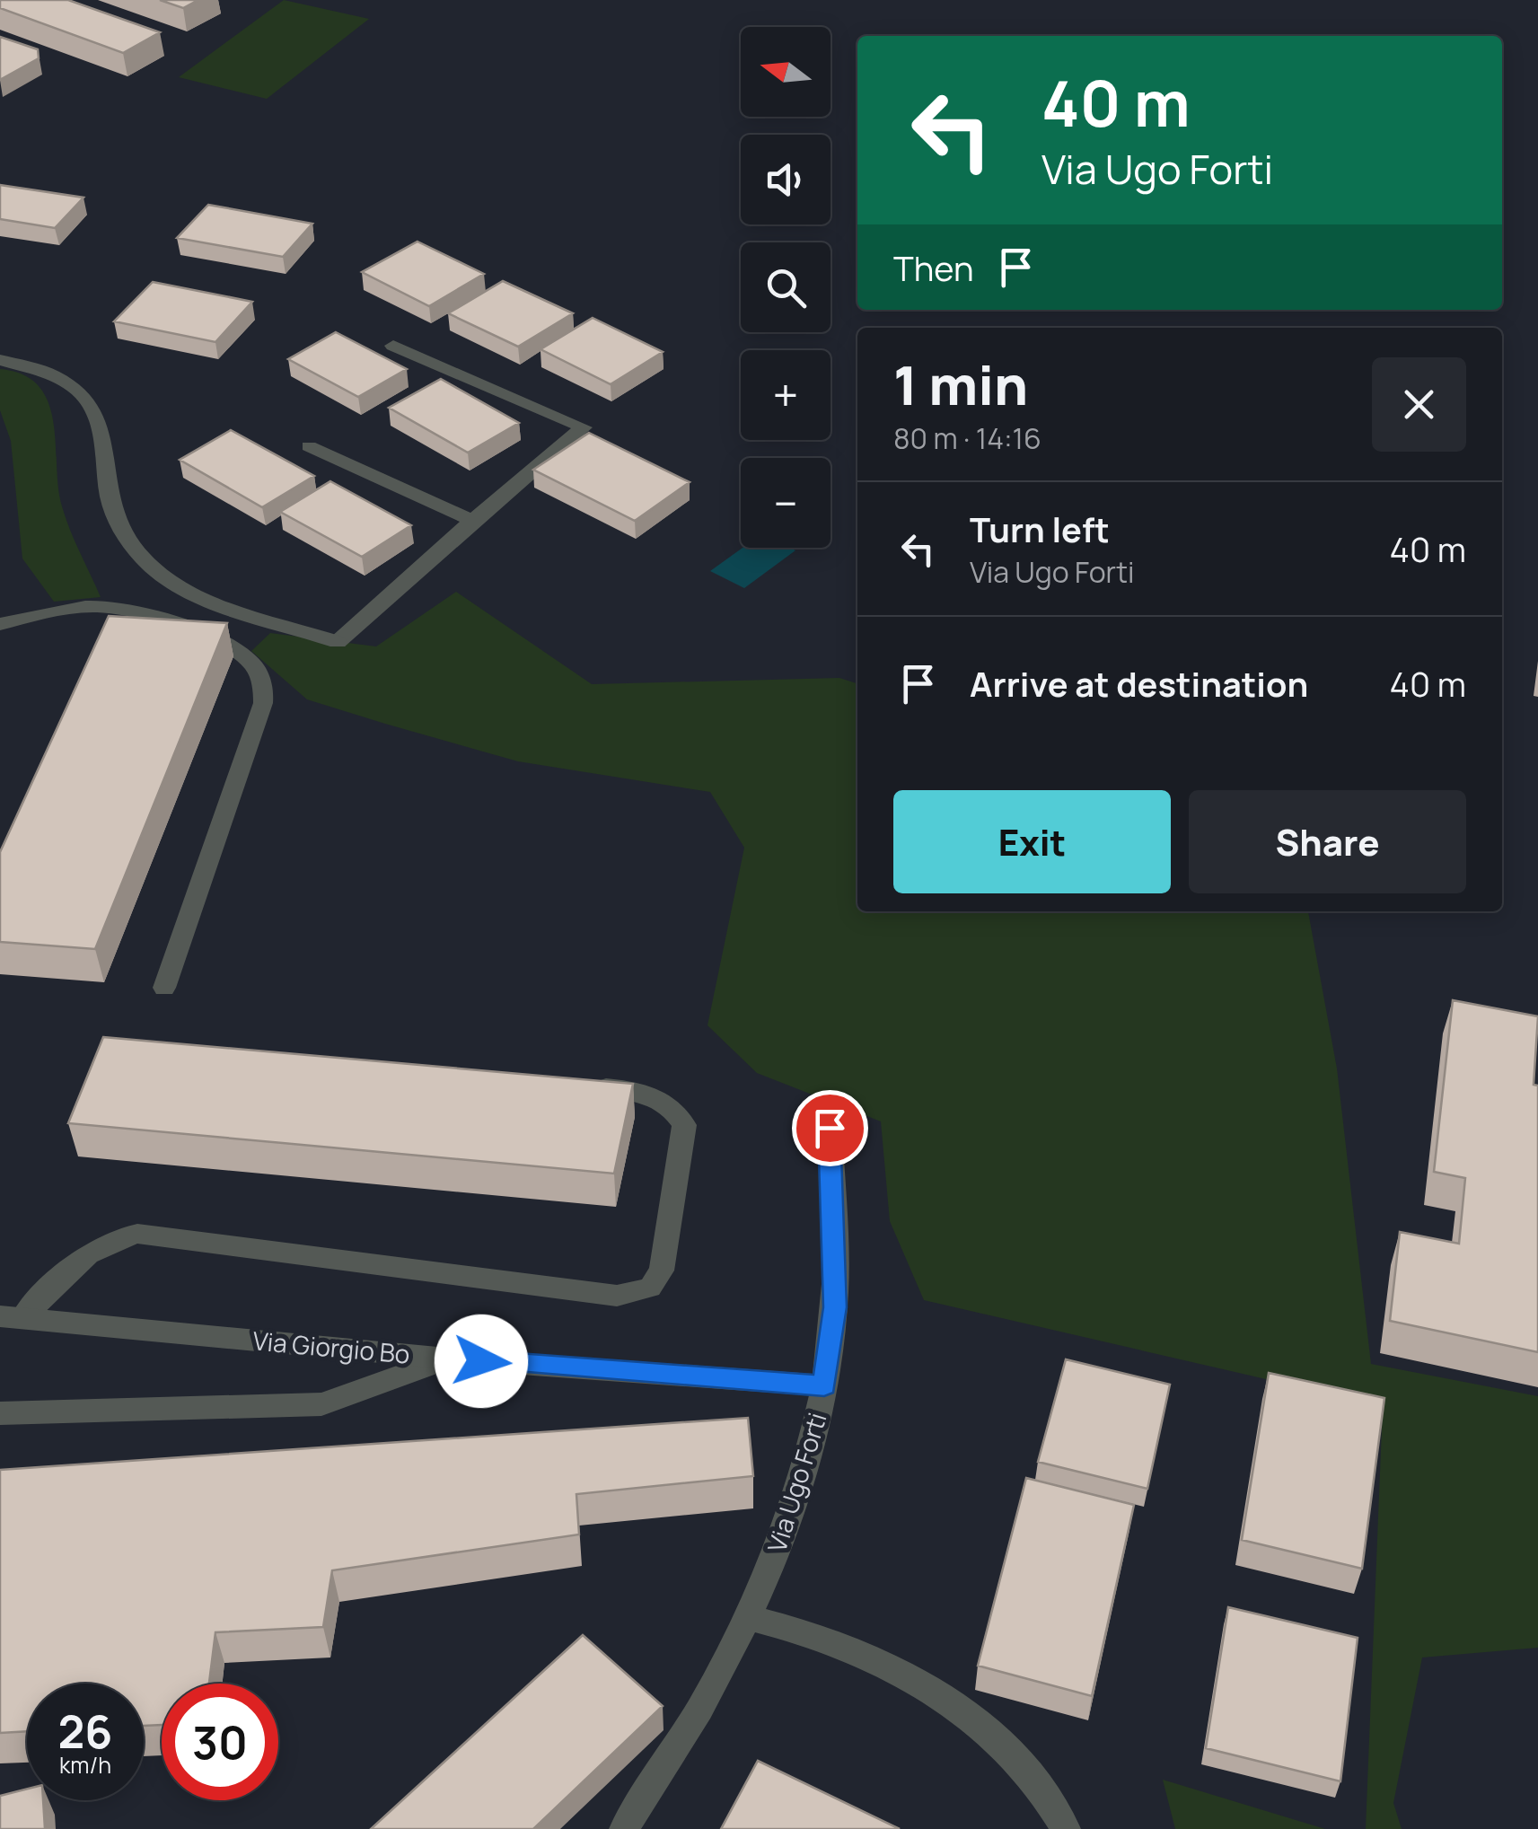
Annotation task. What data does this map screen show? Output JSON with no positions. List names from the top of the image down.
{
  "streets": {
    "street": ["Via Giorgio Bo", "Via Ugo Forti"]
  },
  "crossings": [
    ["Via Giorgio Bo", "Via Ugo Forti"]
  ],
  "north": "left",
  "page": {
    "map_buttons": ["+", "−"],
    "turn": ["40 m", "Via Ugo Forti"],
    "then": "Then",
    "heading": ["1 min", "80 m · 14:16"],
    "list": [
      {
        "name": "Turn left",
        "note": "Via Ugo Forti",
        "value": "40 m"
      },
      {
        "name": "Arrive at destination",
        "value": "40 m"
      }
    ],
    "buttons": ["Exit", "Share"],
    "speed": "26 km/h",
    "limit": "30"
  }
}
